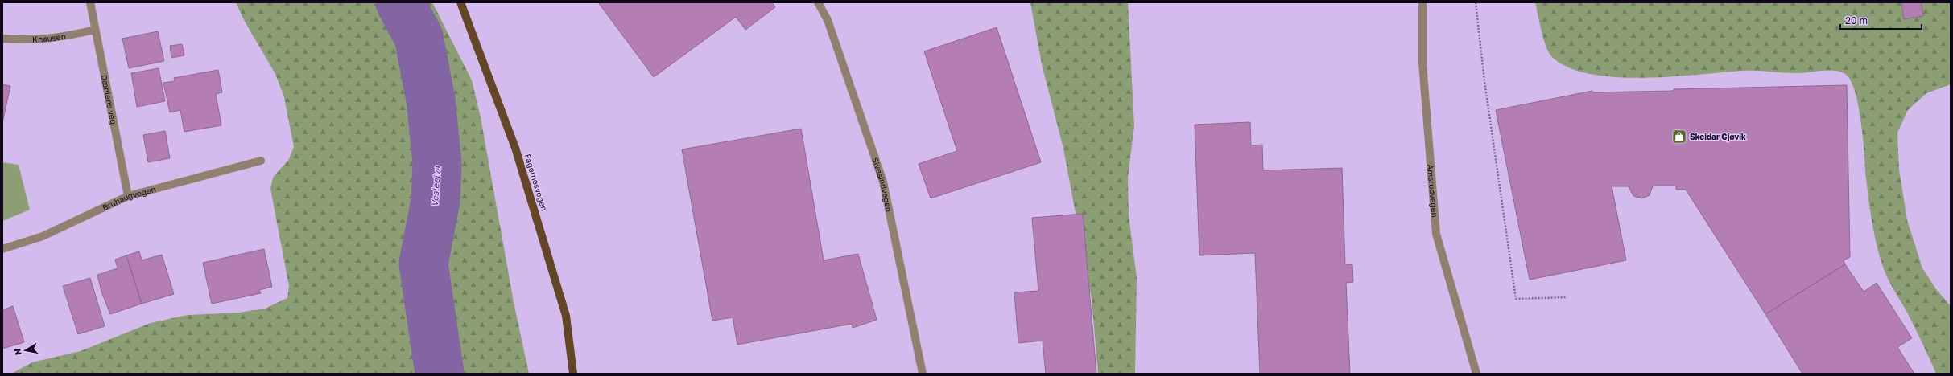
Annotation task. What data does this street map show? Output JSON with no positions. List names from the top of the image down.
{
  "streets": {
    "main road": ["Fagernesvegen"],
    "street": [
      "Knausen",
      "Dæhlens veg",
      "Sivesindvegen",
      "Amsrudvegen",
      "Bruhaugvegen"
    ]
  },
  "crossings": [
    ["Knausen", "Dæhlens veg"],
    ["Dæhlens veg", "Bruhaugvegen"]
  ],
  "water": ["Vesleelva"],
  "places": {
    "shop": ["Skeidar Gjøvik"]
  },
  "scale_bar": "20 m",
  "north": "left"
}
